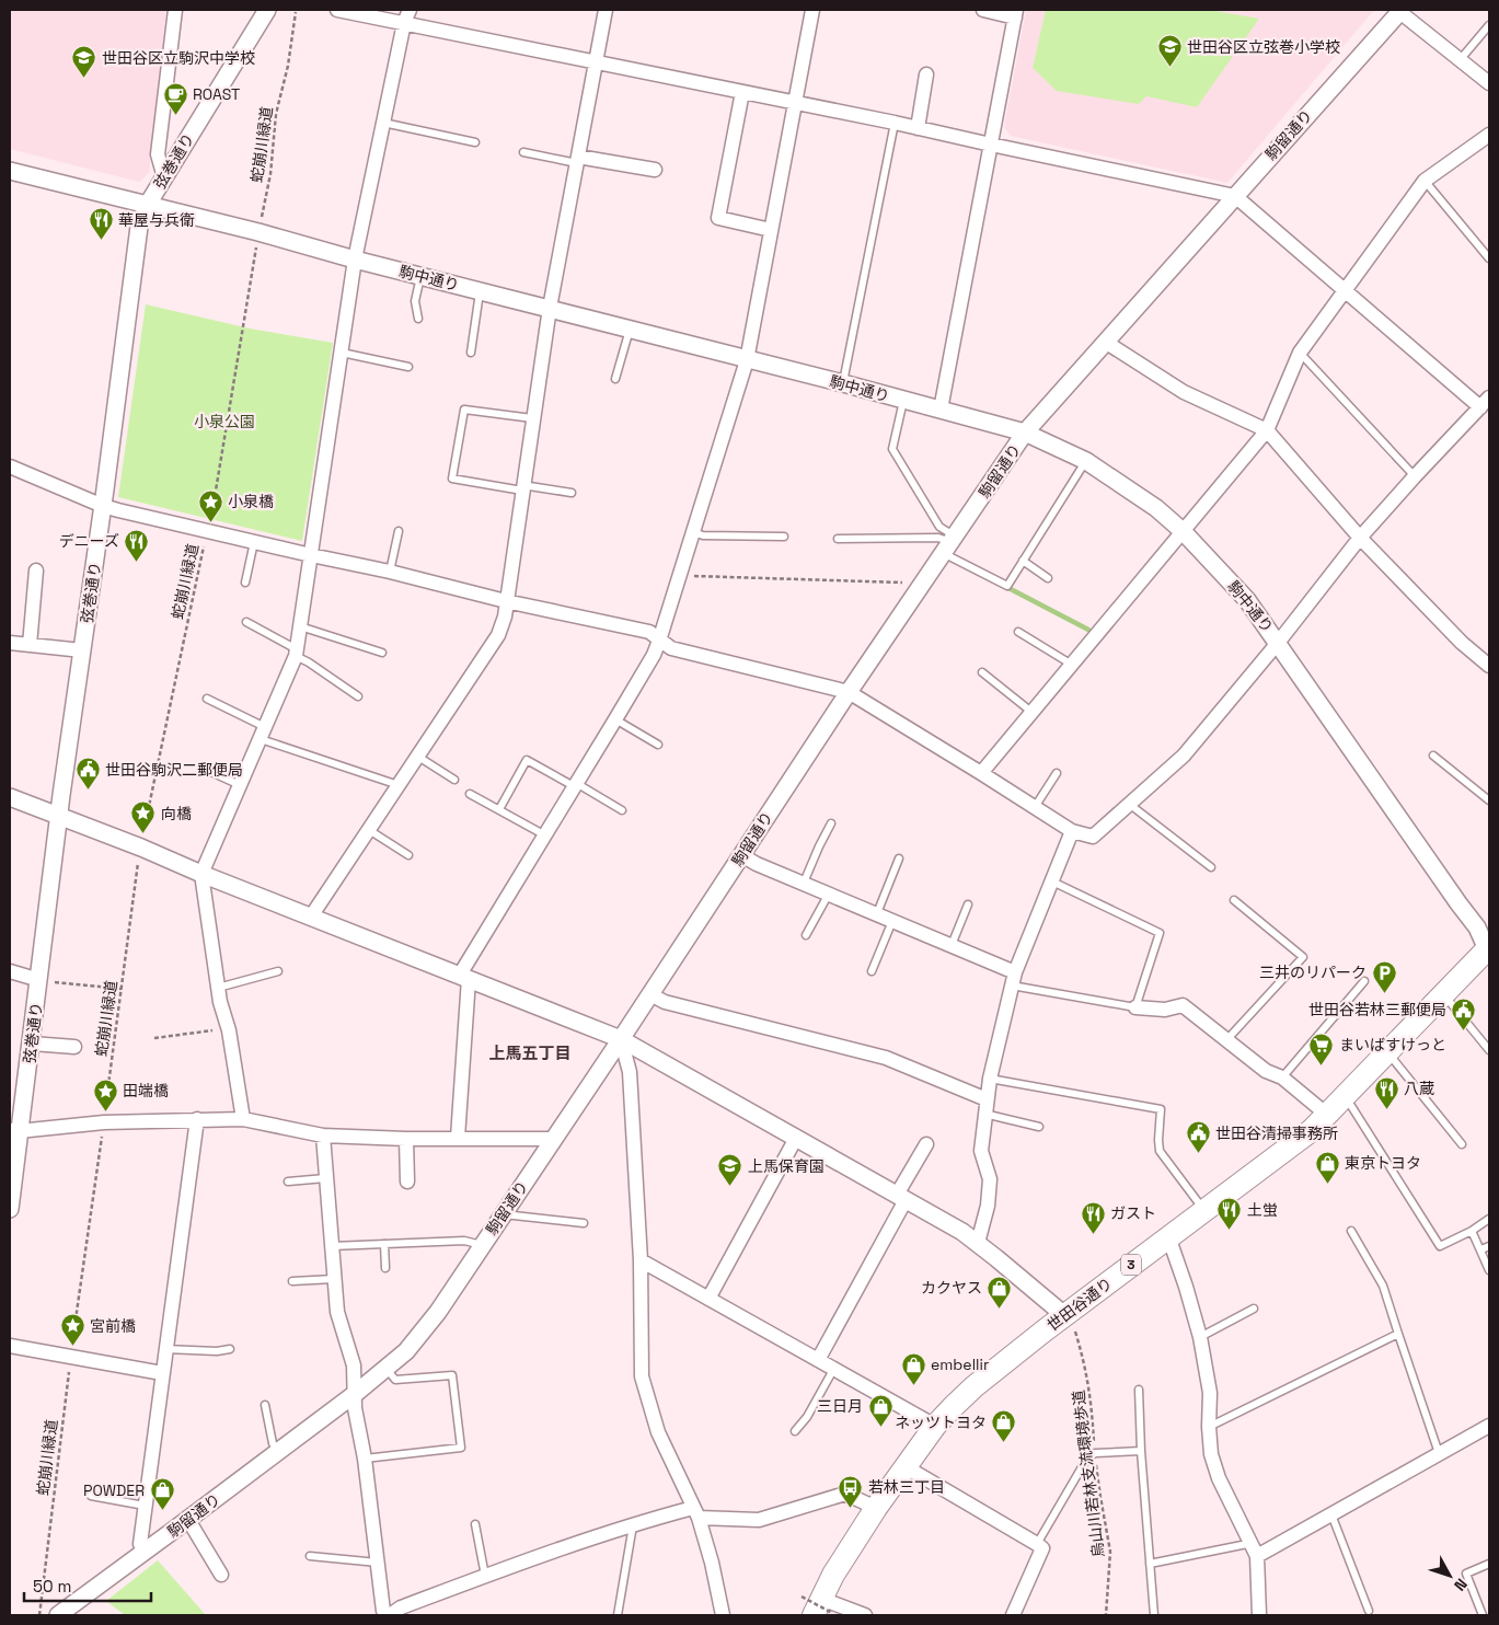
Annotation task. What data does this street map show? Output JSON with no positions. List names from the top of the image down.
{
  "streets": {
    "main road": ["3", "世田谷通り"],
    "street": ["駒留通り", "弦巻通り", "駒中通り"],
    "path": ["蛇崩川緑道", "烏山川若林支流環境歩道"]
  },
  "crossings": [
    ["駒留通り", "駒中通り"],
    ["蛇崩川緑道", "駒中通り"],
    ["弦巻通り", "駒中通り"],
    ["駒中通り", "世田谷通り"],
    ["世田谷通り", "烏山川若林支流環境歩道"]
  ],
  "districts": ["上馬五丁目"],
  "parks": ["小泉公園"],
  "places": {
    "school or university": ["世田谷区立弦巻小学校", "世田谷区立駒沢中学校", "上馬保育園"],
    "cafe": ["ROAST"],
    "restaurant": [
      "華屋与兵衛",
      "デニーズ",
      "八蔵",
      "土蛍",
      "ガスト"
    ],
    "place": [
      "小泉橋",
      "向橋",
      "田端橋",
      "宮前橋"
    ],
    "public building": ["世田谷駒沢二郵便局", "世田谷若林三郵便局", "世田谷清掃事務所"],
    "parking": ["三井のリパーク"],
    "supermarket": ["まいばすけっと"],
    "shop": [
      "東京トヨタ",
      "カクヤス",
      "embellir",
      "三日月",
      "ネッツトヨタ",
      "POWDER"
    ],
    "bus stop": ["若林三丁目"]
  },
  "scale_bar": "50 m",
  "north": "bottom right"
}
